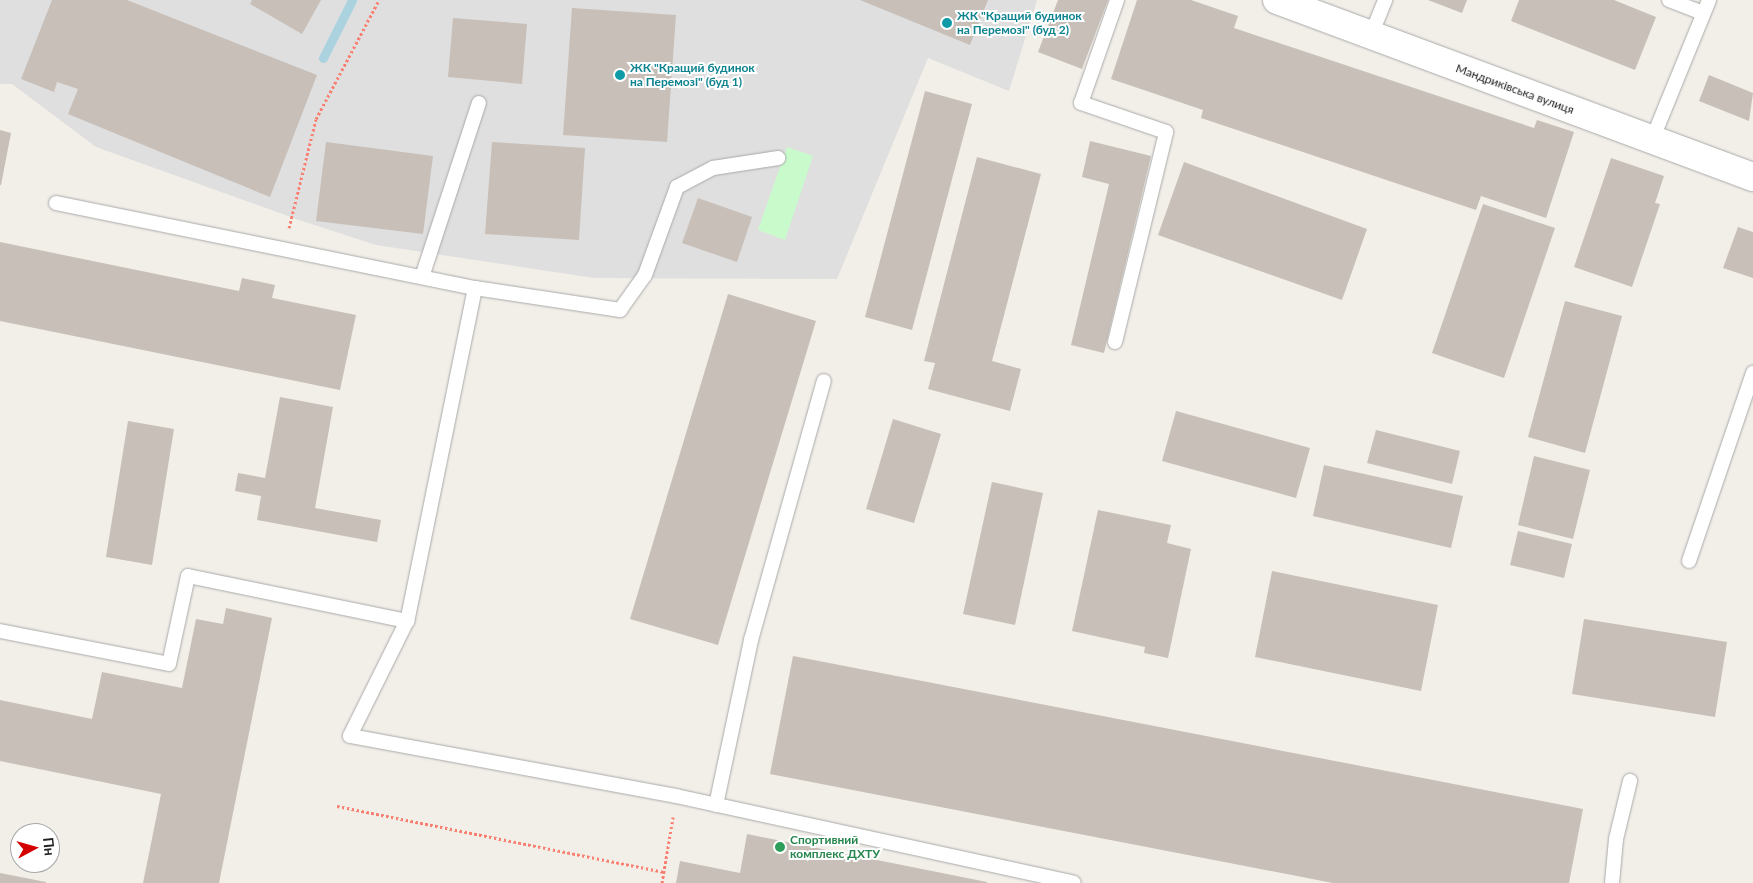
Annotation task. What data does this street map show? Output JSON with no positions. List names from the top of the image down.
{
  "streets": {
    "street": ["Мандриківська вулиця"]
  },
  "places": ["ЖК \"Кращий будинок на Перемозі\" (буд 2)", "ЖК \"Кращий будинок на Перемозі\" (буд 1)", "Спортивний комплекс ДХТУ"],
  "north": "right"
}
